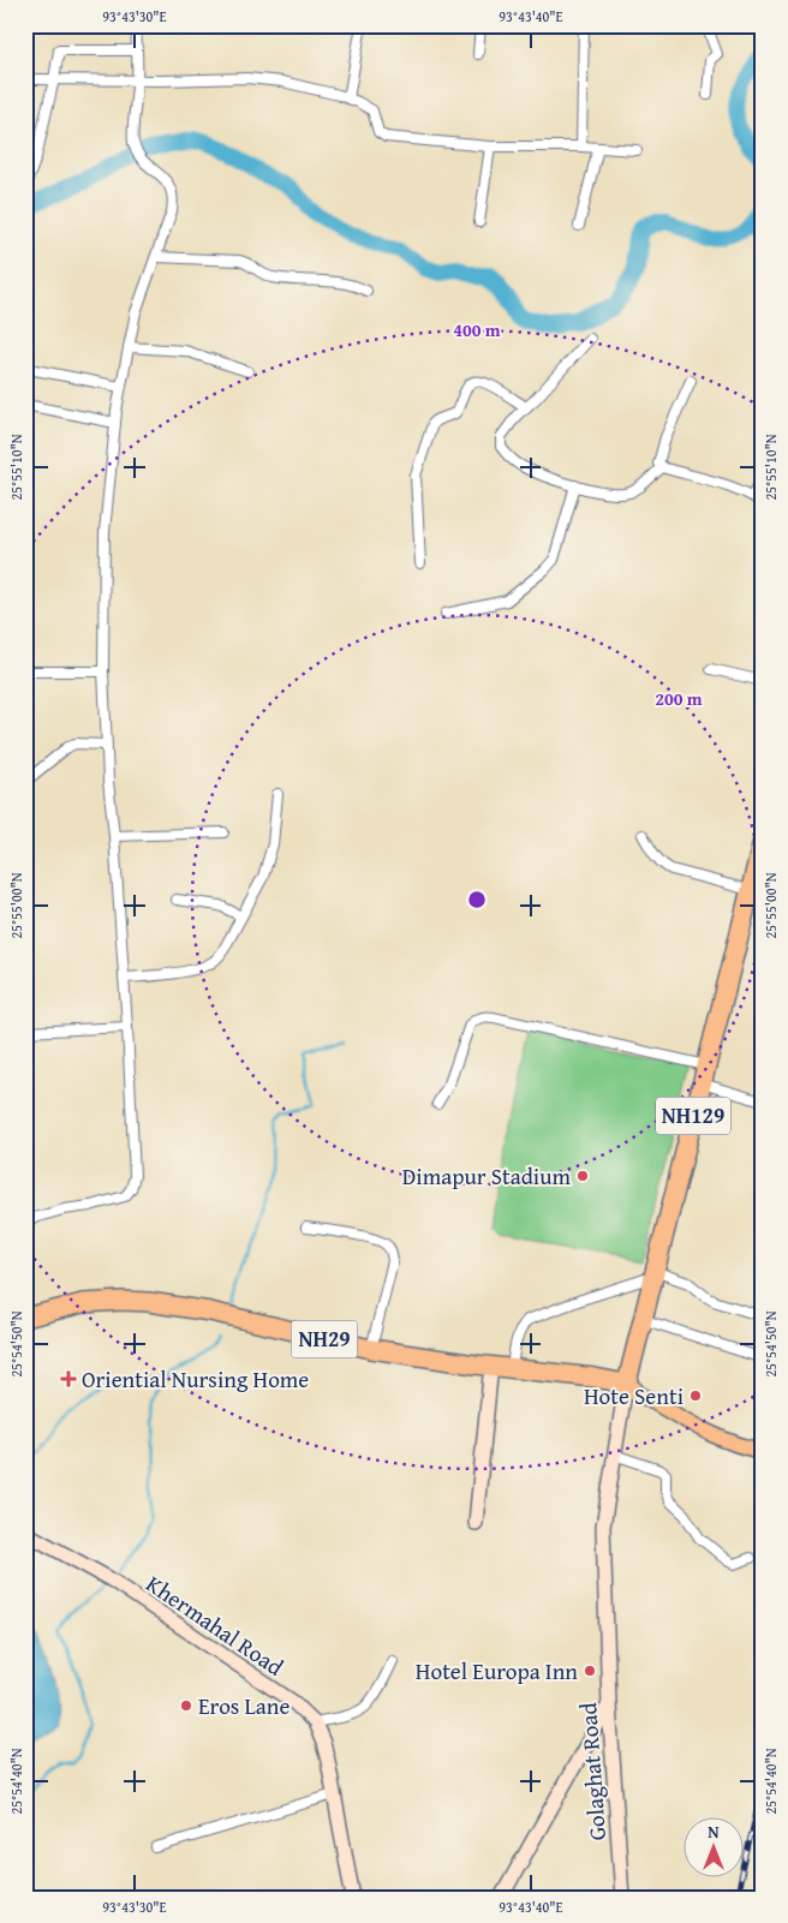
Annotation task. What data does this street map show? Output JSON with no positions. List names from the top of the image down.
{
  "streets": {
    "highway": ["NH129", "NH29"],
    "street": ["Khermahal Road", "Golaghat Road"]
  },
  "crossings": [
    ["NH129", "NH29"],
    ["NH129", "Golaghat Road"],
    ["NH29", "Golaghat Road"]
  ],
  "places": {
    "other": [
      "Dimapur Stadium",
      "Hote Senti",
      "Hotel Europa Inn",
      "Eros Lane"
    ],
    "health": ["Oriential Nursing Home"]
  },
  "north": "top",
  "coordinates": [
    "93°43'30\"E",
    "93°43'40\"E",
    "25°55'10\"N",
    "25°55'00\"N",
    "25°54'50\"N",
    "25°54'40\"N"
  ],
  "rings": ["400 m", "200 m"]
}
